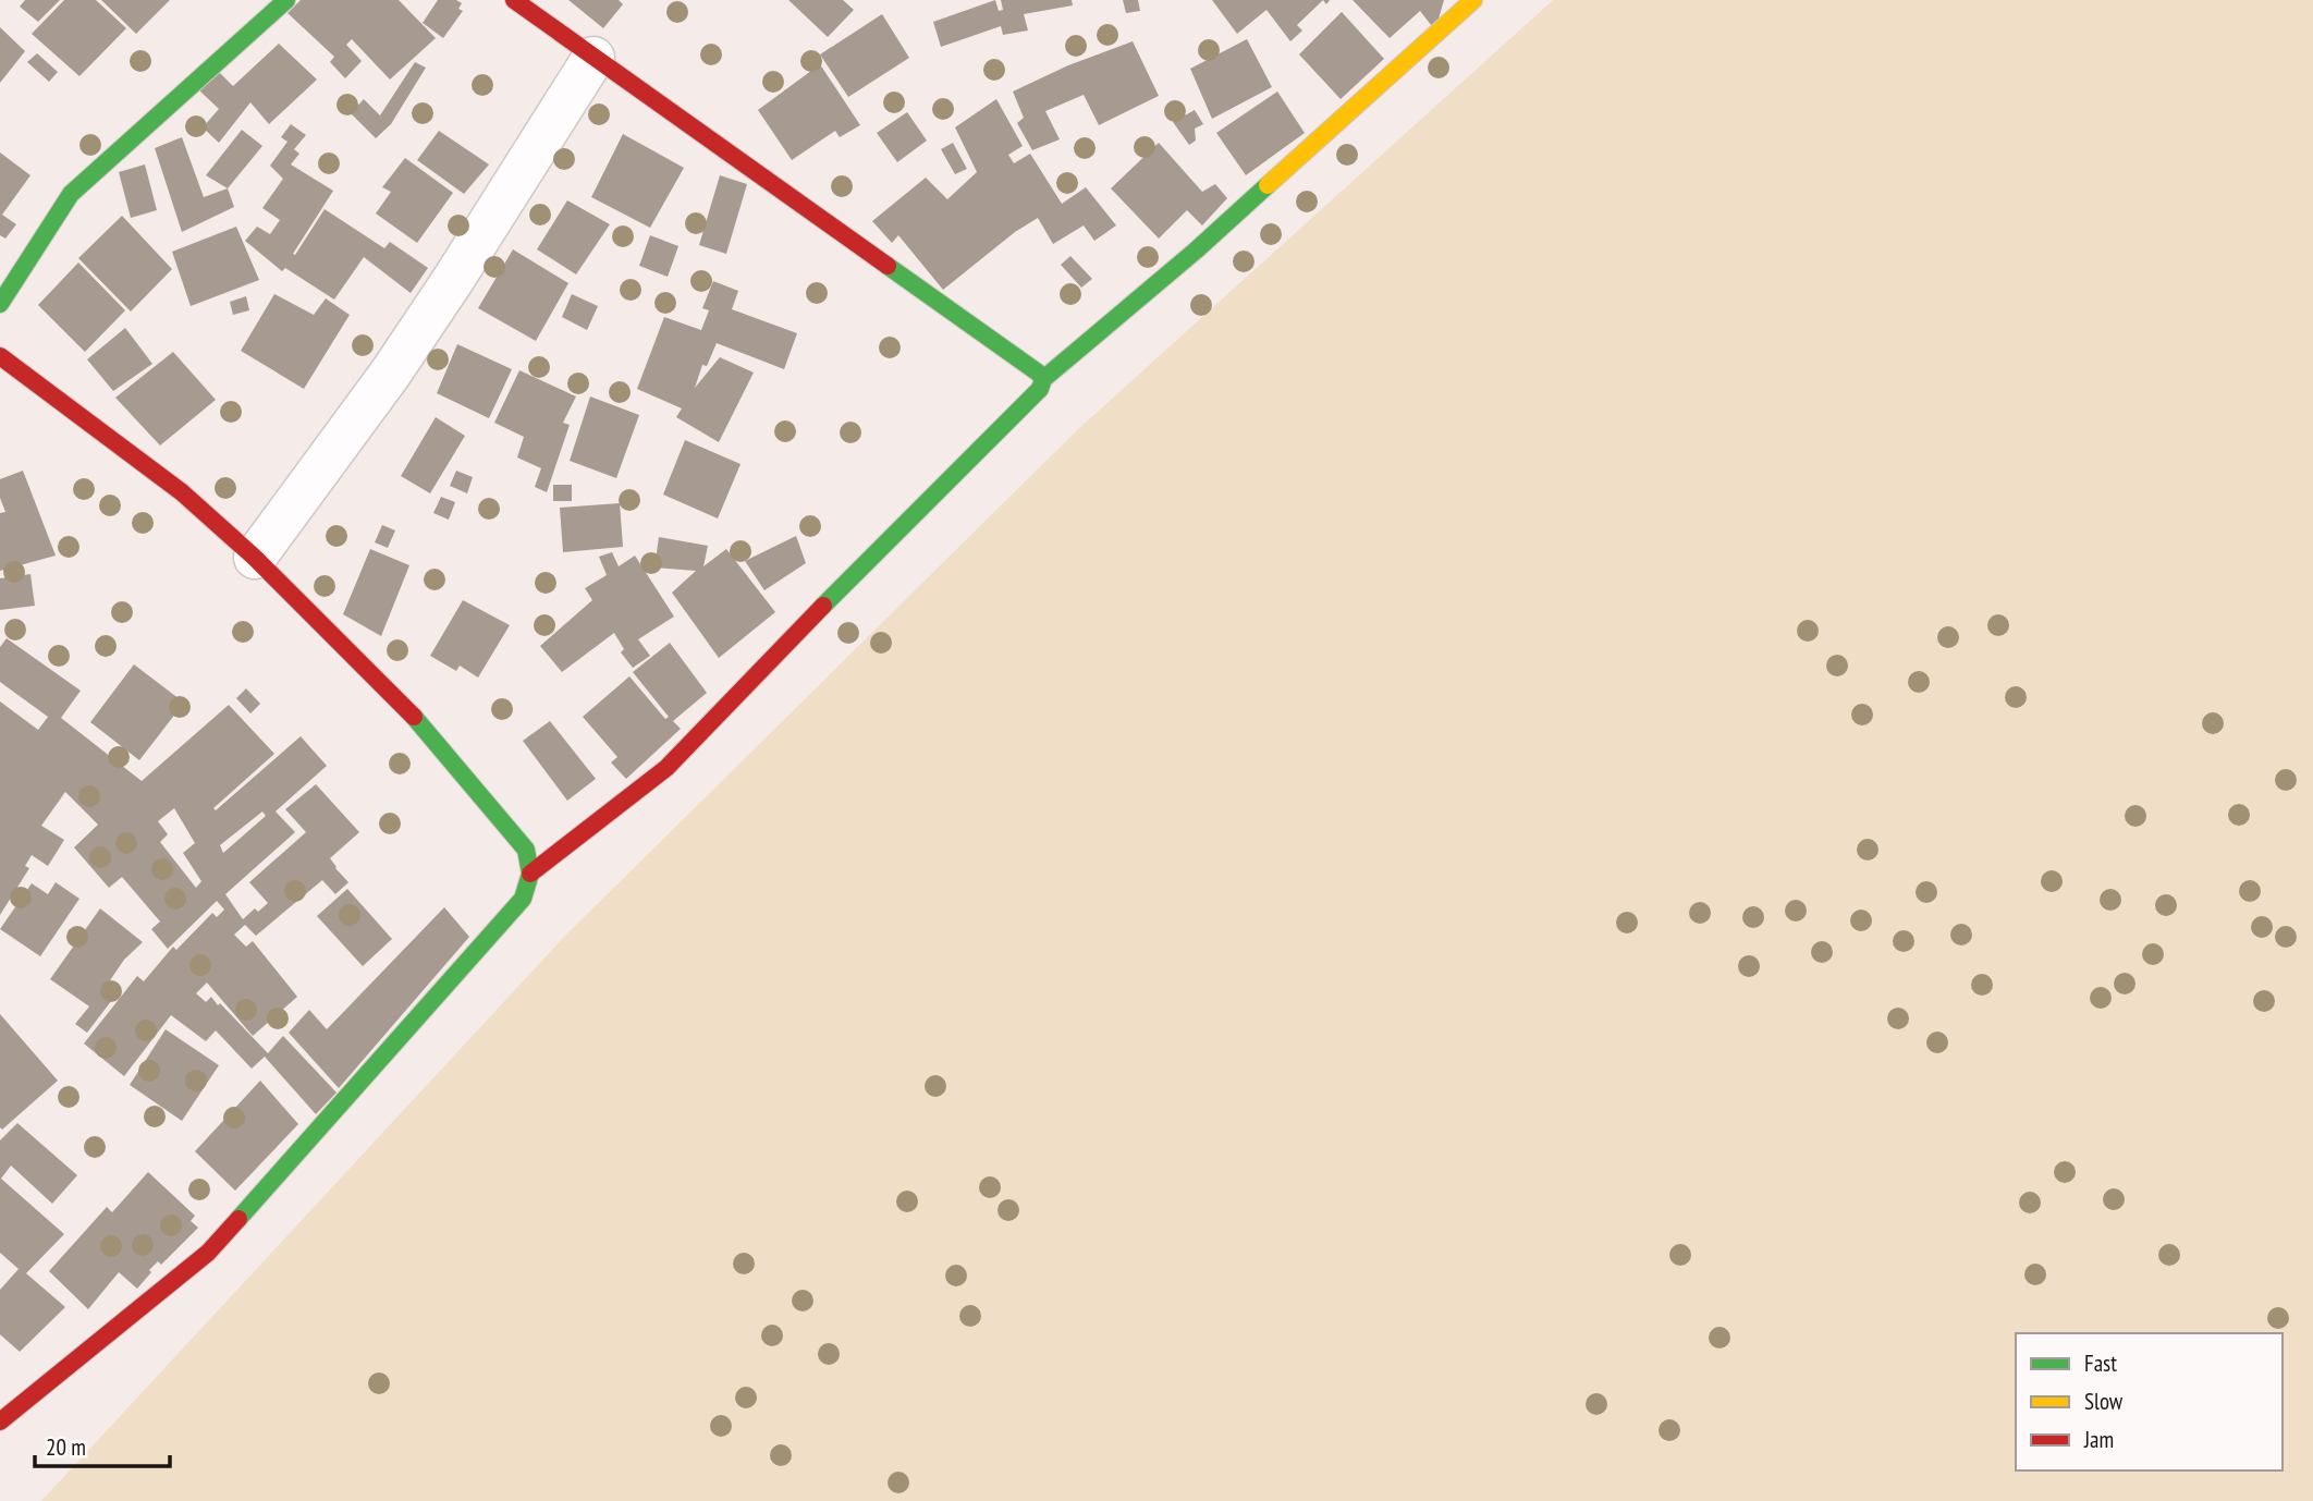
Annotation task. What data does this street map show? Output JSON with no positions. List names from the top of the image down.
{
  "legend": ["Fast", "Slow", "Jam"],
  "scale_bar": "20 m"
}
